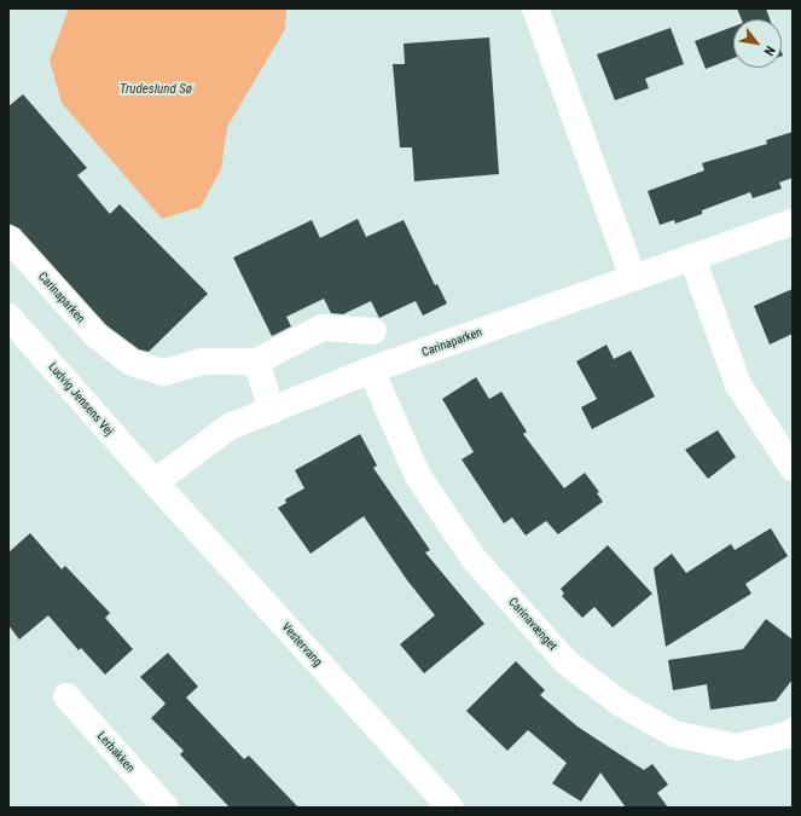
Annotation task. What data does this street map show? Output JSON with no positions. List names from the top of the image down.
{
  "streets": {
    "street": [
      "Carinaparken",
      "Ludvig Jensens Vej",
      "Carinavænget",
      "Vestervang",
      "Lerbakken"
    ]
  },
  "crossings": [
    ["Carinaparken", "Ludvig Jensens Vej"],
    ["Carinaparken", "Carinavænget"],
    ["Carinaparken", "Vestervang"],
    ["Ludvig Jensens Vej", "Vestervang"]
  ],
  "water": ["Trudeslund Sø"],
  "north": "bottom right"
}
